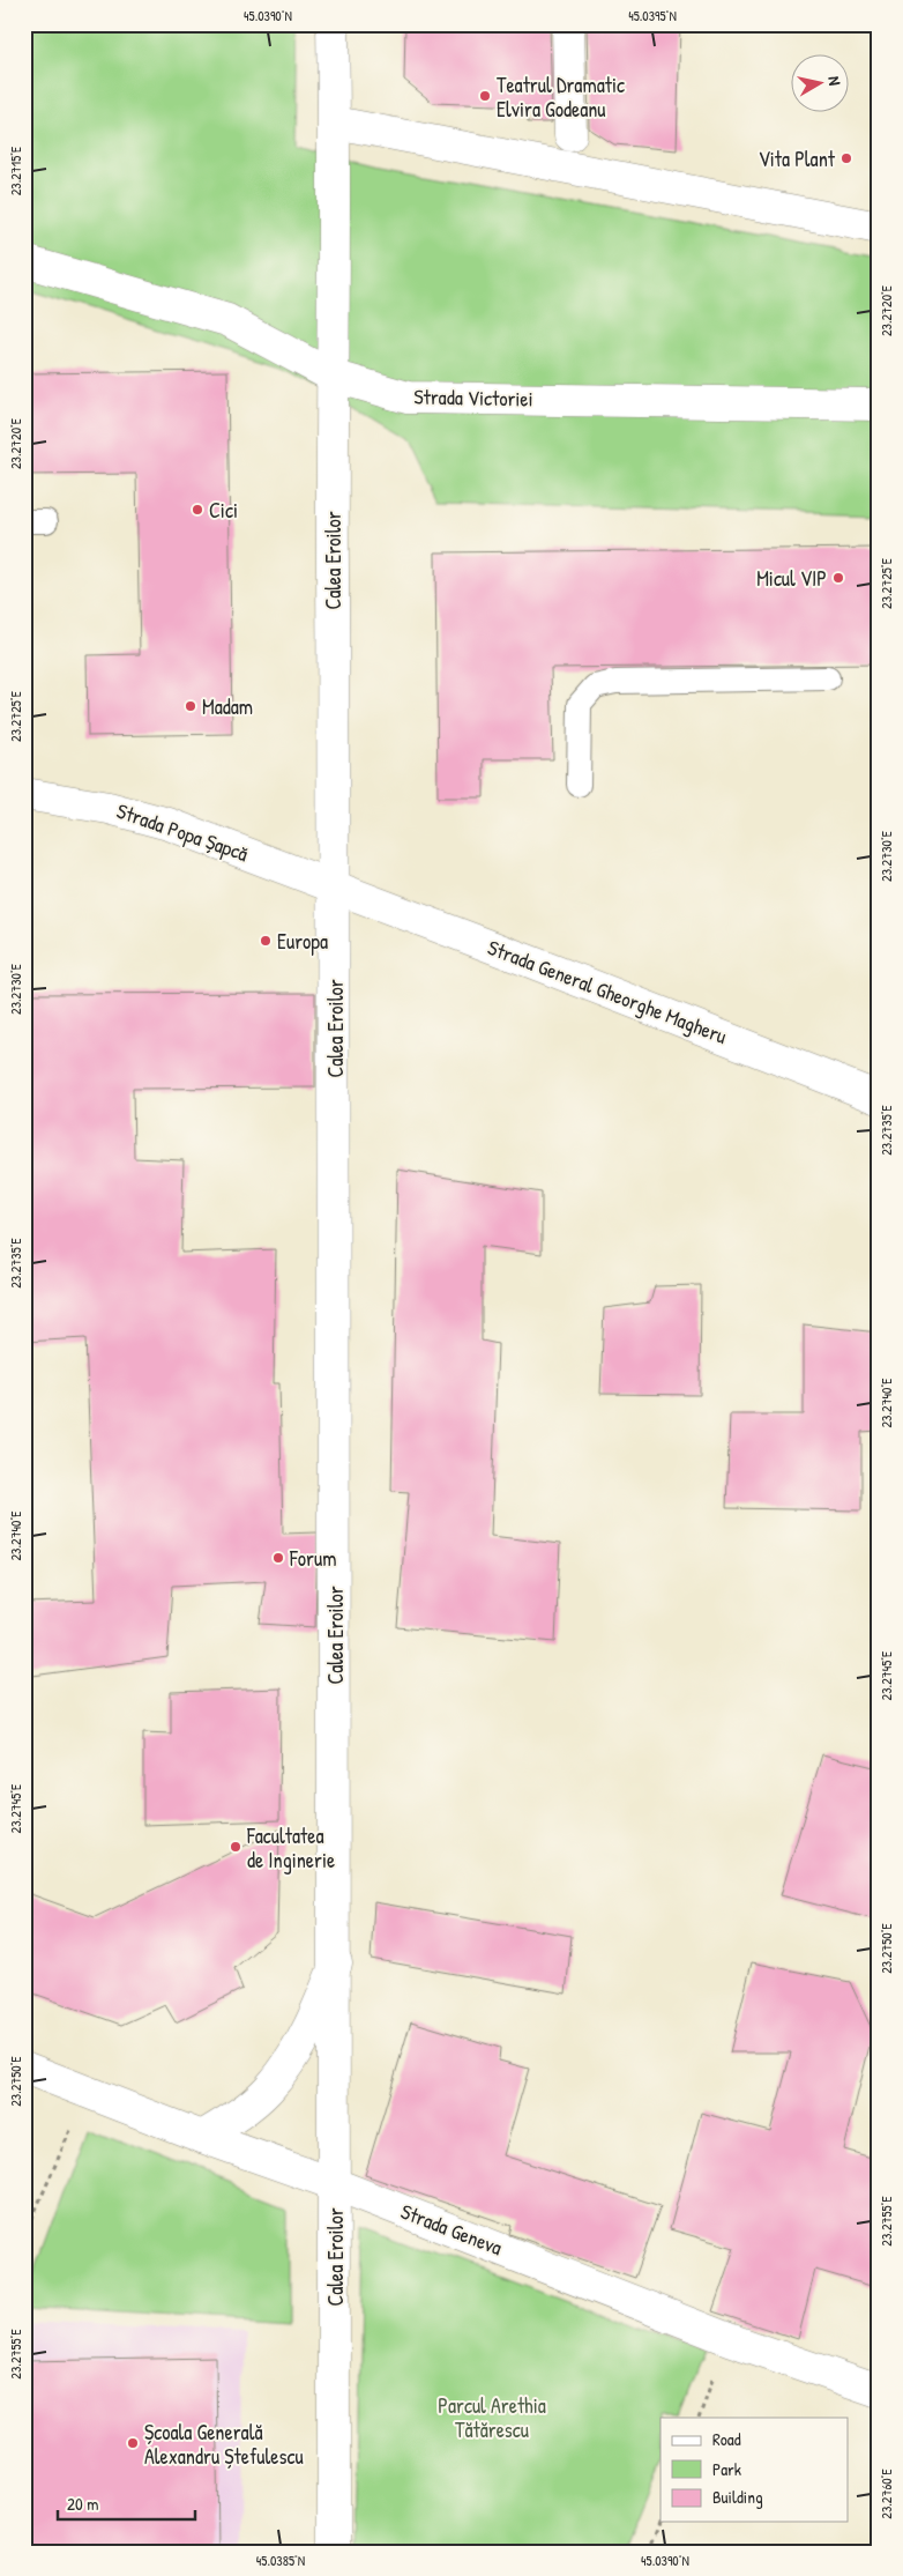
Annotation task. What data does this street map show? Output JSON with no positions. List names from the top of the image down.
{
  "streets": {
    "street": [
      "Strada Victoriei",
      "Calea Eroilor",
      "Strada Popa Șapcă",
      "Strada General Gheorghe Magheru",
      "Strada Geneva"
    ]
  },
  "crossings": [
    ["Strada Victoriei", "Calea Eroilor"],
    ["Calea Eroilor", "Strada Popa Șapcă"],
    ["Calea Eroilor", "Strada General Gheorghe Magheru"],
    ["Calea Eroilor", "Strada Geneva"],
    ["Strada Popa Șapcă", "Strada General Gheorghe Magheru"]
  ],
  "parks": ["Parcul Arethia Tătărescu"],
  "places": [
    "Teatrul Dramatic Elvira Godeanu",
    "Vita Plant",
    "Cici",
    "Micul VIP",
    "Madam",
    "Europa",
    "Forum",
    "Facultatea de Inginerie",
    "Școala Generală Alexandru Ștefulescu"
  ],
  "legend": ["Road", "Park", "Building"],
  "scale_bar": "20 m",
  "north": "right",
  "coordinates": [
    "45.0390°N",
    "45.0395°N",
    "23.2715°E",
    "23.2720°E",
    "23.2725°E",
    "23.2730°E",
    "23.2735°E",
    "23.2740°E",
    "23.2745°E",
    "23.2750°E",
    "23.2755°E",
    "23.2760°E",
    "45.0385°N"
  ]
}
